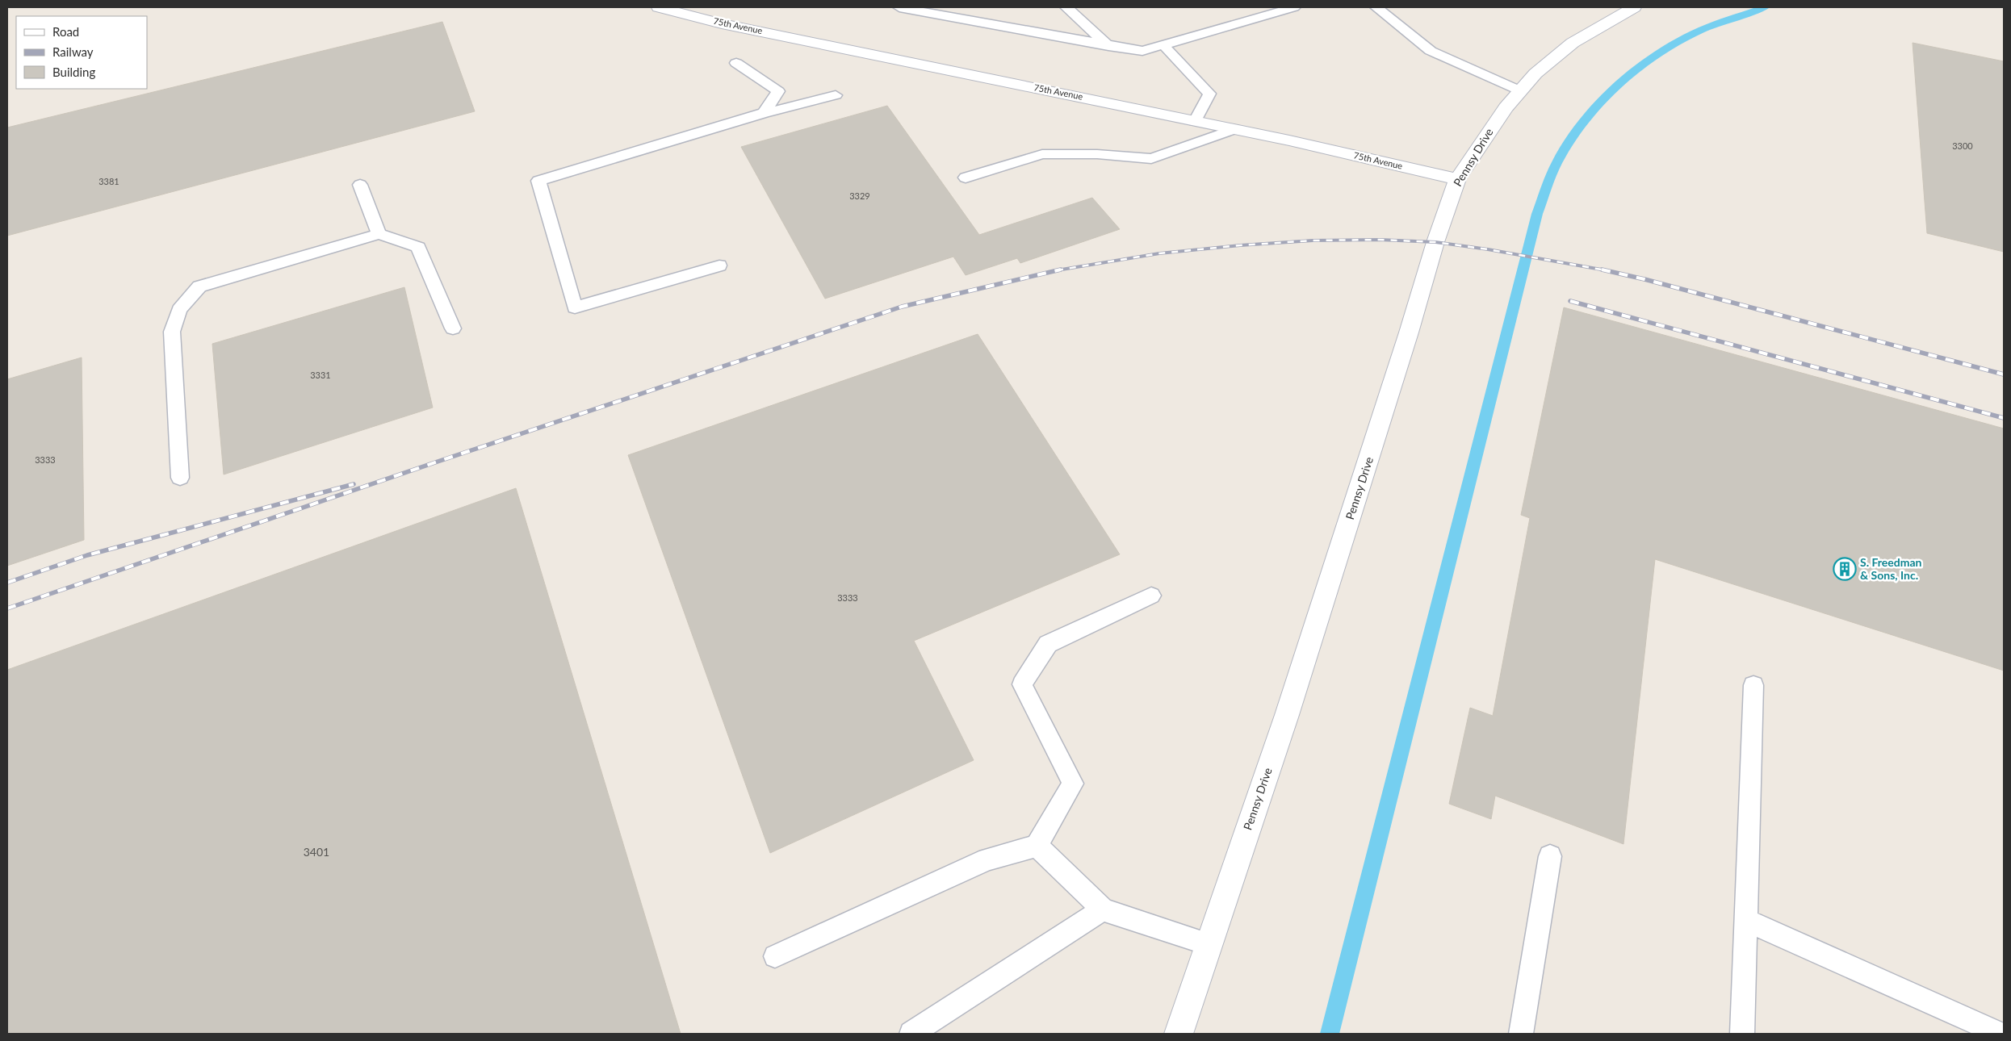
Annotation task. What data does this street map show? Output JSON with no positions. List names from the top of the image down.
{
  "streets": {
    "main road": ["75th Avenue", "Pennsy Drive"]
  },
  "crossings": [
    ["75th Avenue", "Pennsy Drive"]
  ],
  "places": {
    "building": ["S. Freedman & Sons, Inc."]
  },
  "house_numbers": [
    "3300",
    "3381",
    "3329",
    "3331",
    "3333",
    "3333",
    "3401"
  ],
  "legend": ["Road", "Railway", "Building"]
}
